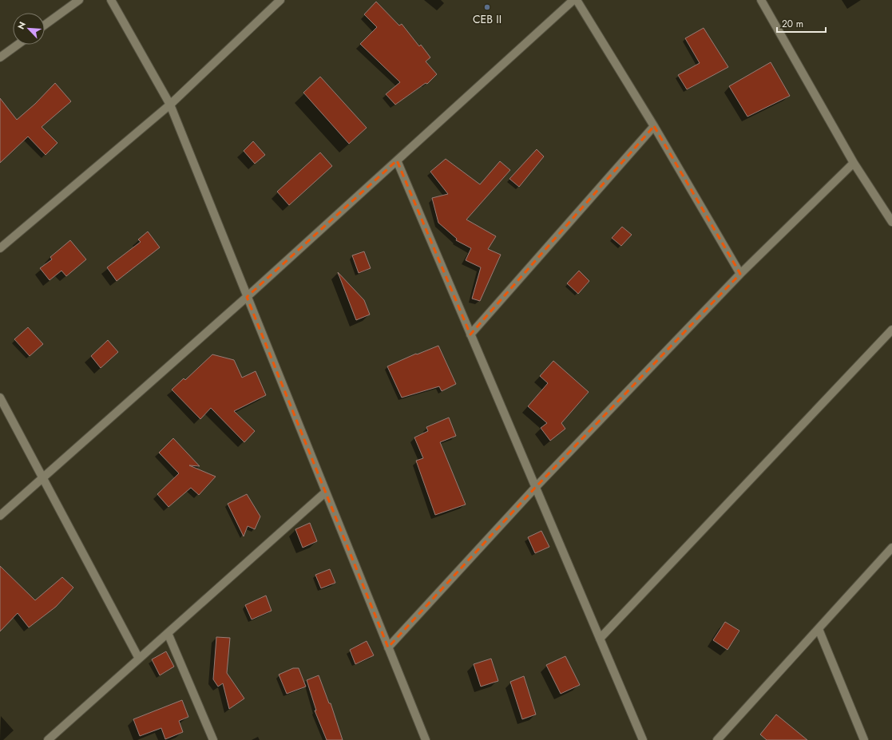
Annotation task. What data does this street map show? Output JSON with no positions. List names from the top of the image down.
{
  "places": ["CEB II"],
  "scale_bar": "20 m",
  "north": "top left"
}
